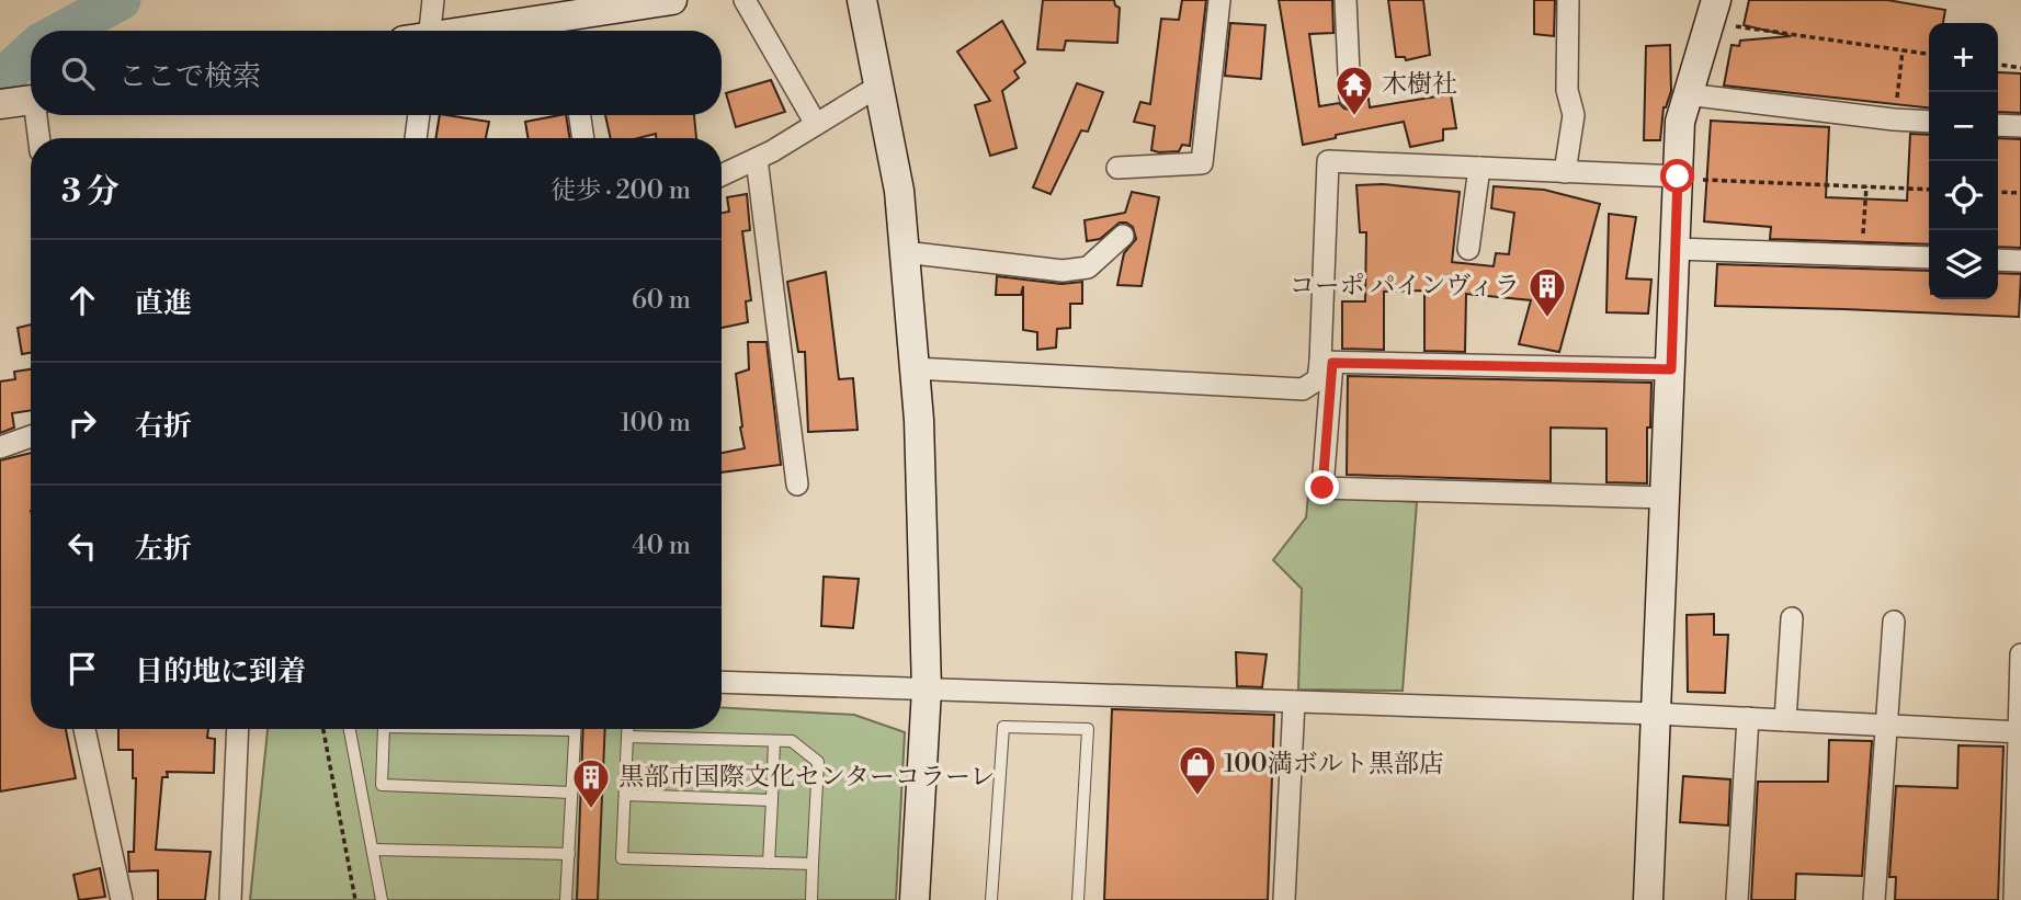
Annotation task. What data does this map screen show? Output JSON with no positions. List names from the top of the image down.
{
  "places": {
    "temple": ["木樹社"],
    "building": ["コーポ パインヴィラ", "黒部市国際文化センターコラーレ"],
    "shop": ["100満ボルト黒部店"]
  },
  "page": {
    "map_buttons": ["+", "−"],
    "search": "ここで検索",
    "heading": ["3 分", "徒歩 · 200 m"],
    "list": [
      ["直進", "60 m"],
      ["右折", "100 m"],
      ["左折", "40 m"],
      "目的地に到着"
    ]
  }
}
